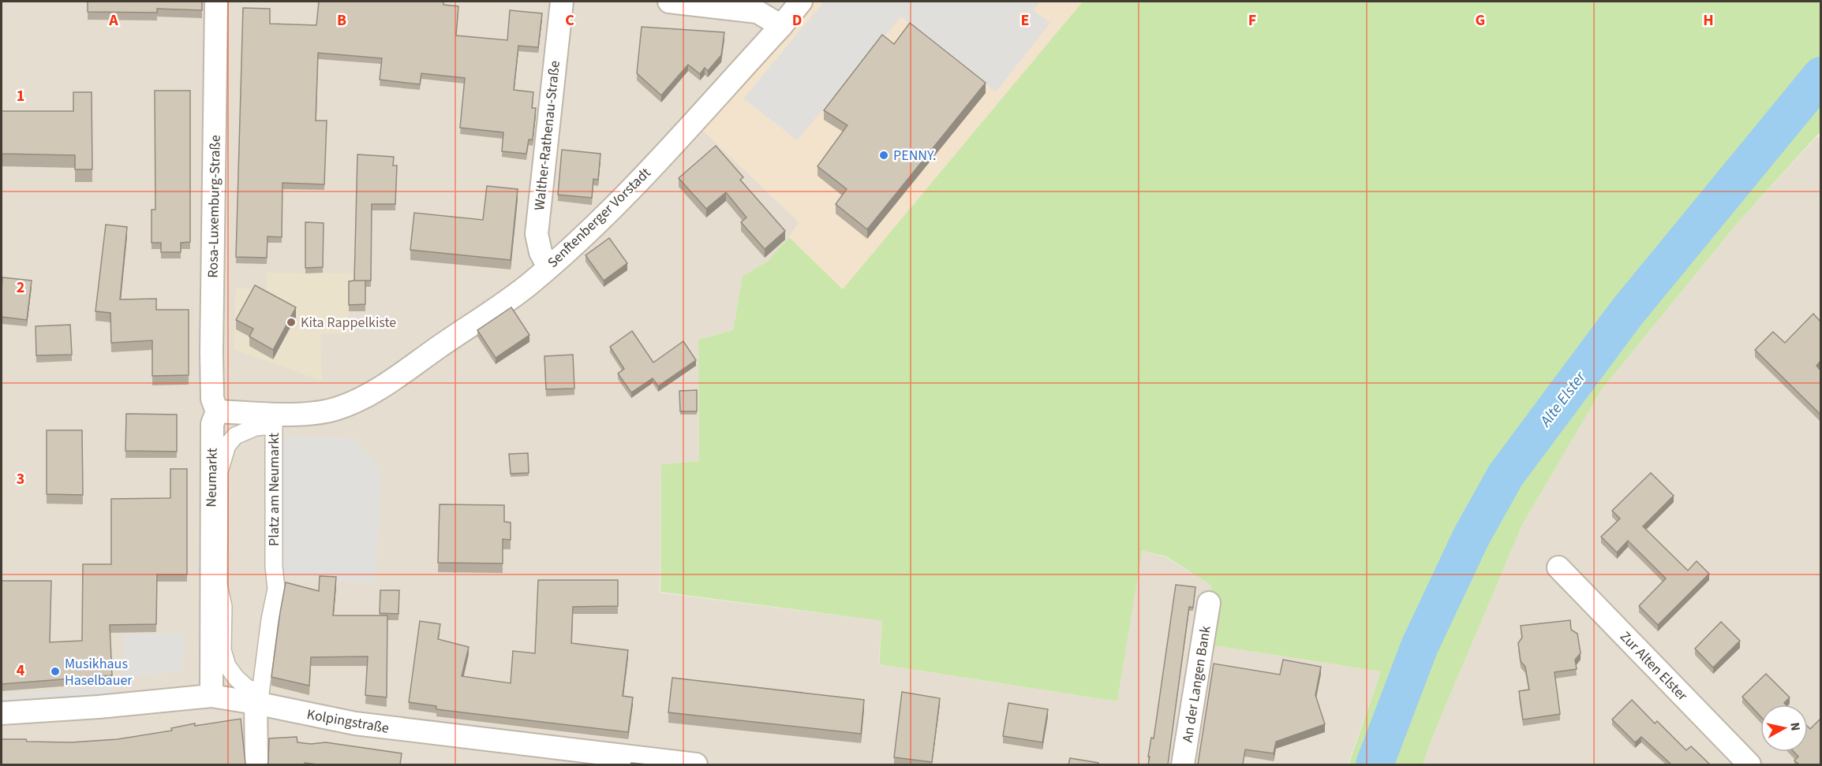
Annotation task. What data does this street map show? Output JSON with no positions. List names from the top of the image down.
{
  "streets": {
    "street": [
      "Walther-Rathenau-Straße",
      "Rosa-Luxemburg-Straße",
      "Senftenberger Vorstadt",
      "Neumarkt",
      "Platz am Neumarkt",
      "Zur Alten Elster",
      "An der Langen Bank",
      "Kolpingstraße"
    ]
  },
  "crossings": [
    ["Walther-Rathenau-Straße", "Senftenberger Vorstadt"],
    ["Rosa-Luxemburg-Straße", "Senftenberger Vorstadt"],
    ["Rosa-Luxemburg-Straße", "Neumarkt"],
    ["Senftenberger Vorstadt", "Neumarkt"],
    ["Neumarkt", "Kolpingstraße"],
    ["Platz am Neumarkt", "Kolpingstraße"]
  ],
  "water": ["Alte Elster"],
  "places": ["PENNY.", "Kita Rappelkiste", "Musikhaus Haselbauer"],
  "north": "right",
  "grid": {
    "columns": [
      "A",
      "B",
      "C",
      "D",
      "E",
      "F",
      "G",
      "H"
    ],
    "rows": [
      "1",
      "2",
      "3",
      "4"
    ]
  }
}
